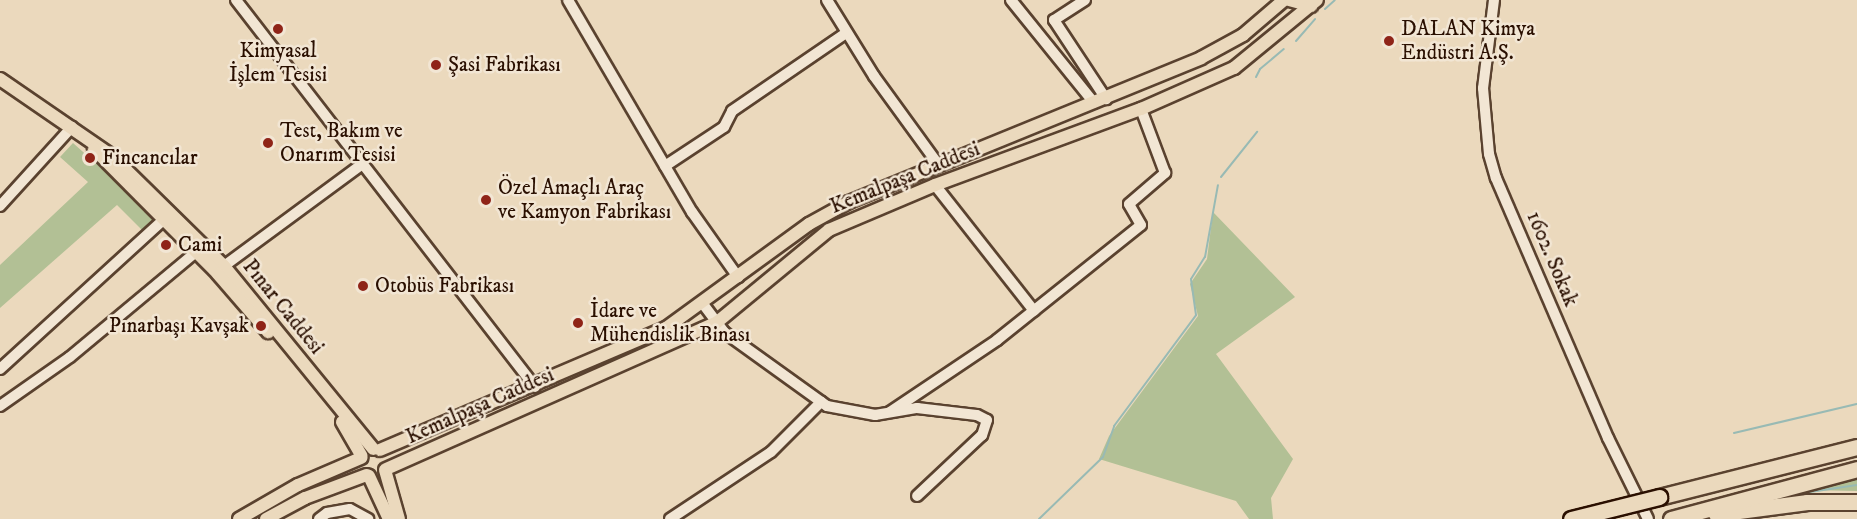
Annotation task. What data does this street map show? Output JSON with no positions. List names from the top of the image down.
{
  "streets": {
    "main road": ["Kemalpaşa Caddesi", "Pınar Caddesi"],
    "street": ["1602. Sokak"]
  },
  "crossings": [
    ["Kemalpaşa Caddesi", "Pınar Caddesi"]
  ],
  "places": [
    "Kimyasal İşlem Tesisi",
    "DALAN Kimya Endüstri A.Ş.",
    "Şasi Fabrikası",
    "Test, Bakım ve Onarım Tesisi",
    "Fincancılar",
    "Özel Amaçlı Araç ve Kamyon Fabrikası",
    "Cami",
    "Otobüs Fabrikası",
    "İdare ve Mühendislik Binası",
    "Pınarbaşı Kavşak"
  ]
}
